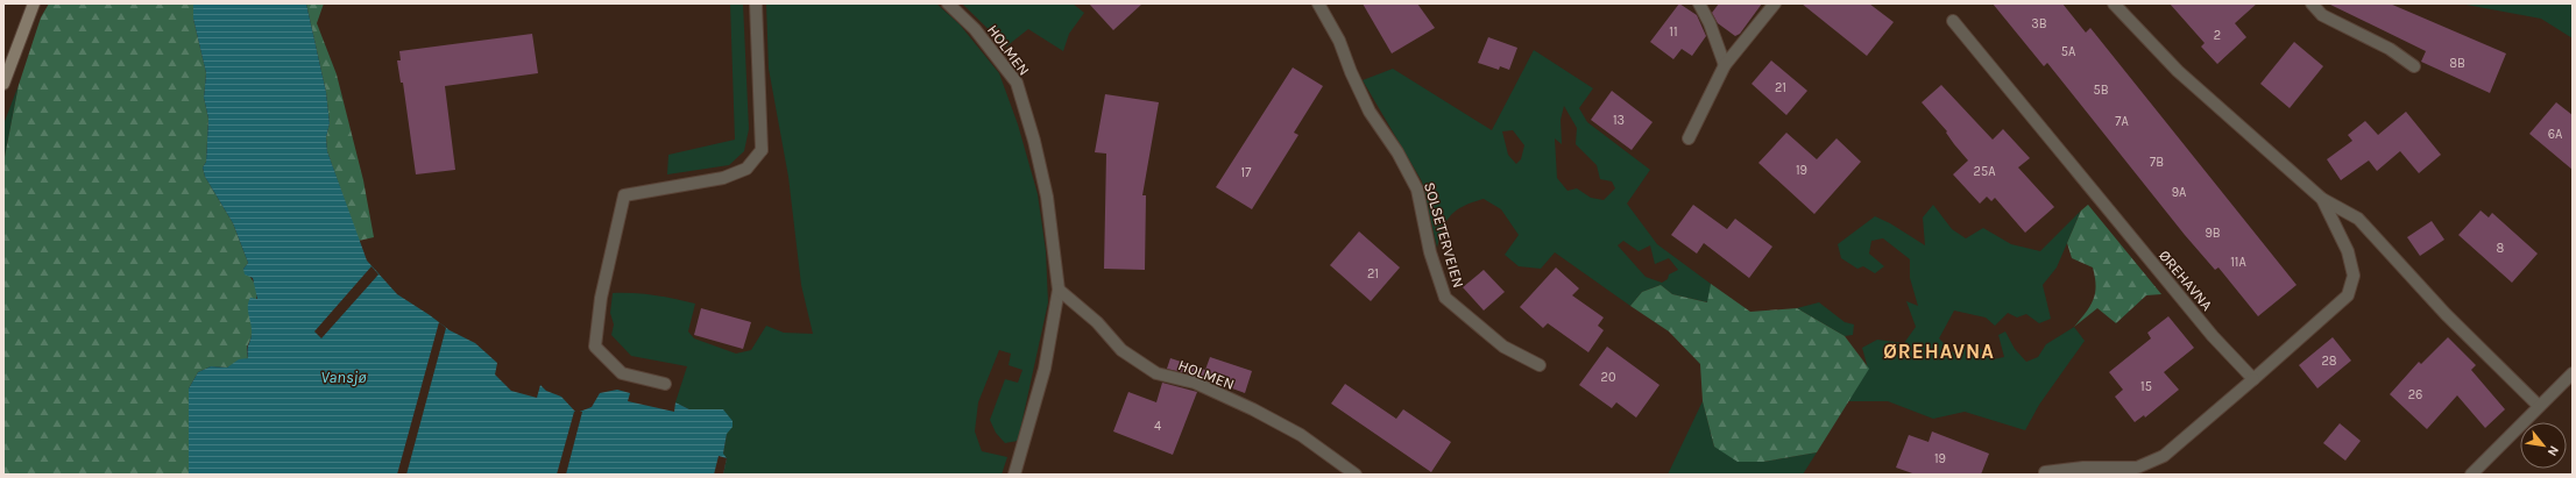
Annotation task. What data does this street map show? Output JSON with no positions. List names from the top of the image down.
{
  "streets": {
    "street": ["HOLMEN", "SOLSETERVEIEN", "ØREHAVNA"]
  },
  "districts": ["ØREHAVNA"],
  "water": ["Vansjø"],
  "house_numbers": [
    "3B",
    "11",
    "2",
    "5A",
    "8B",
    "21",
    "5B",
    "13",
    "7A",
    "6A",
    "7B",
    "19",
    "25A",
    "17",
    "9A",
    "9B",
    "8",
    "11A",
    "21",
    "28",
    "20",
    "15",
    "26",
    "4",
    "19"
  ],
  "north": "bottom right"
}
